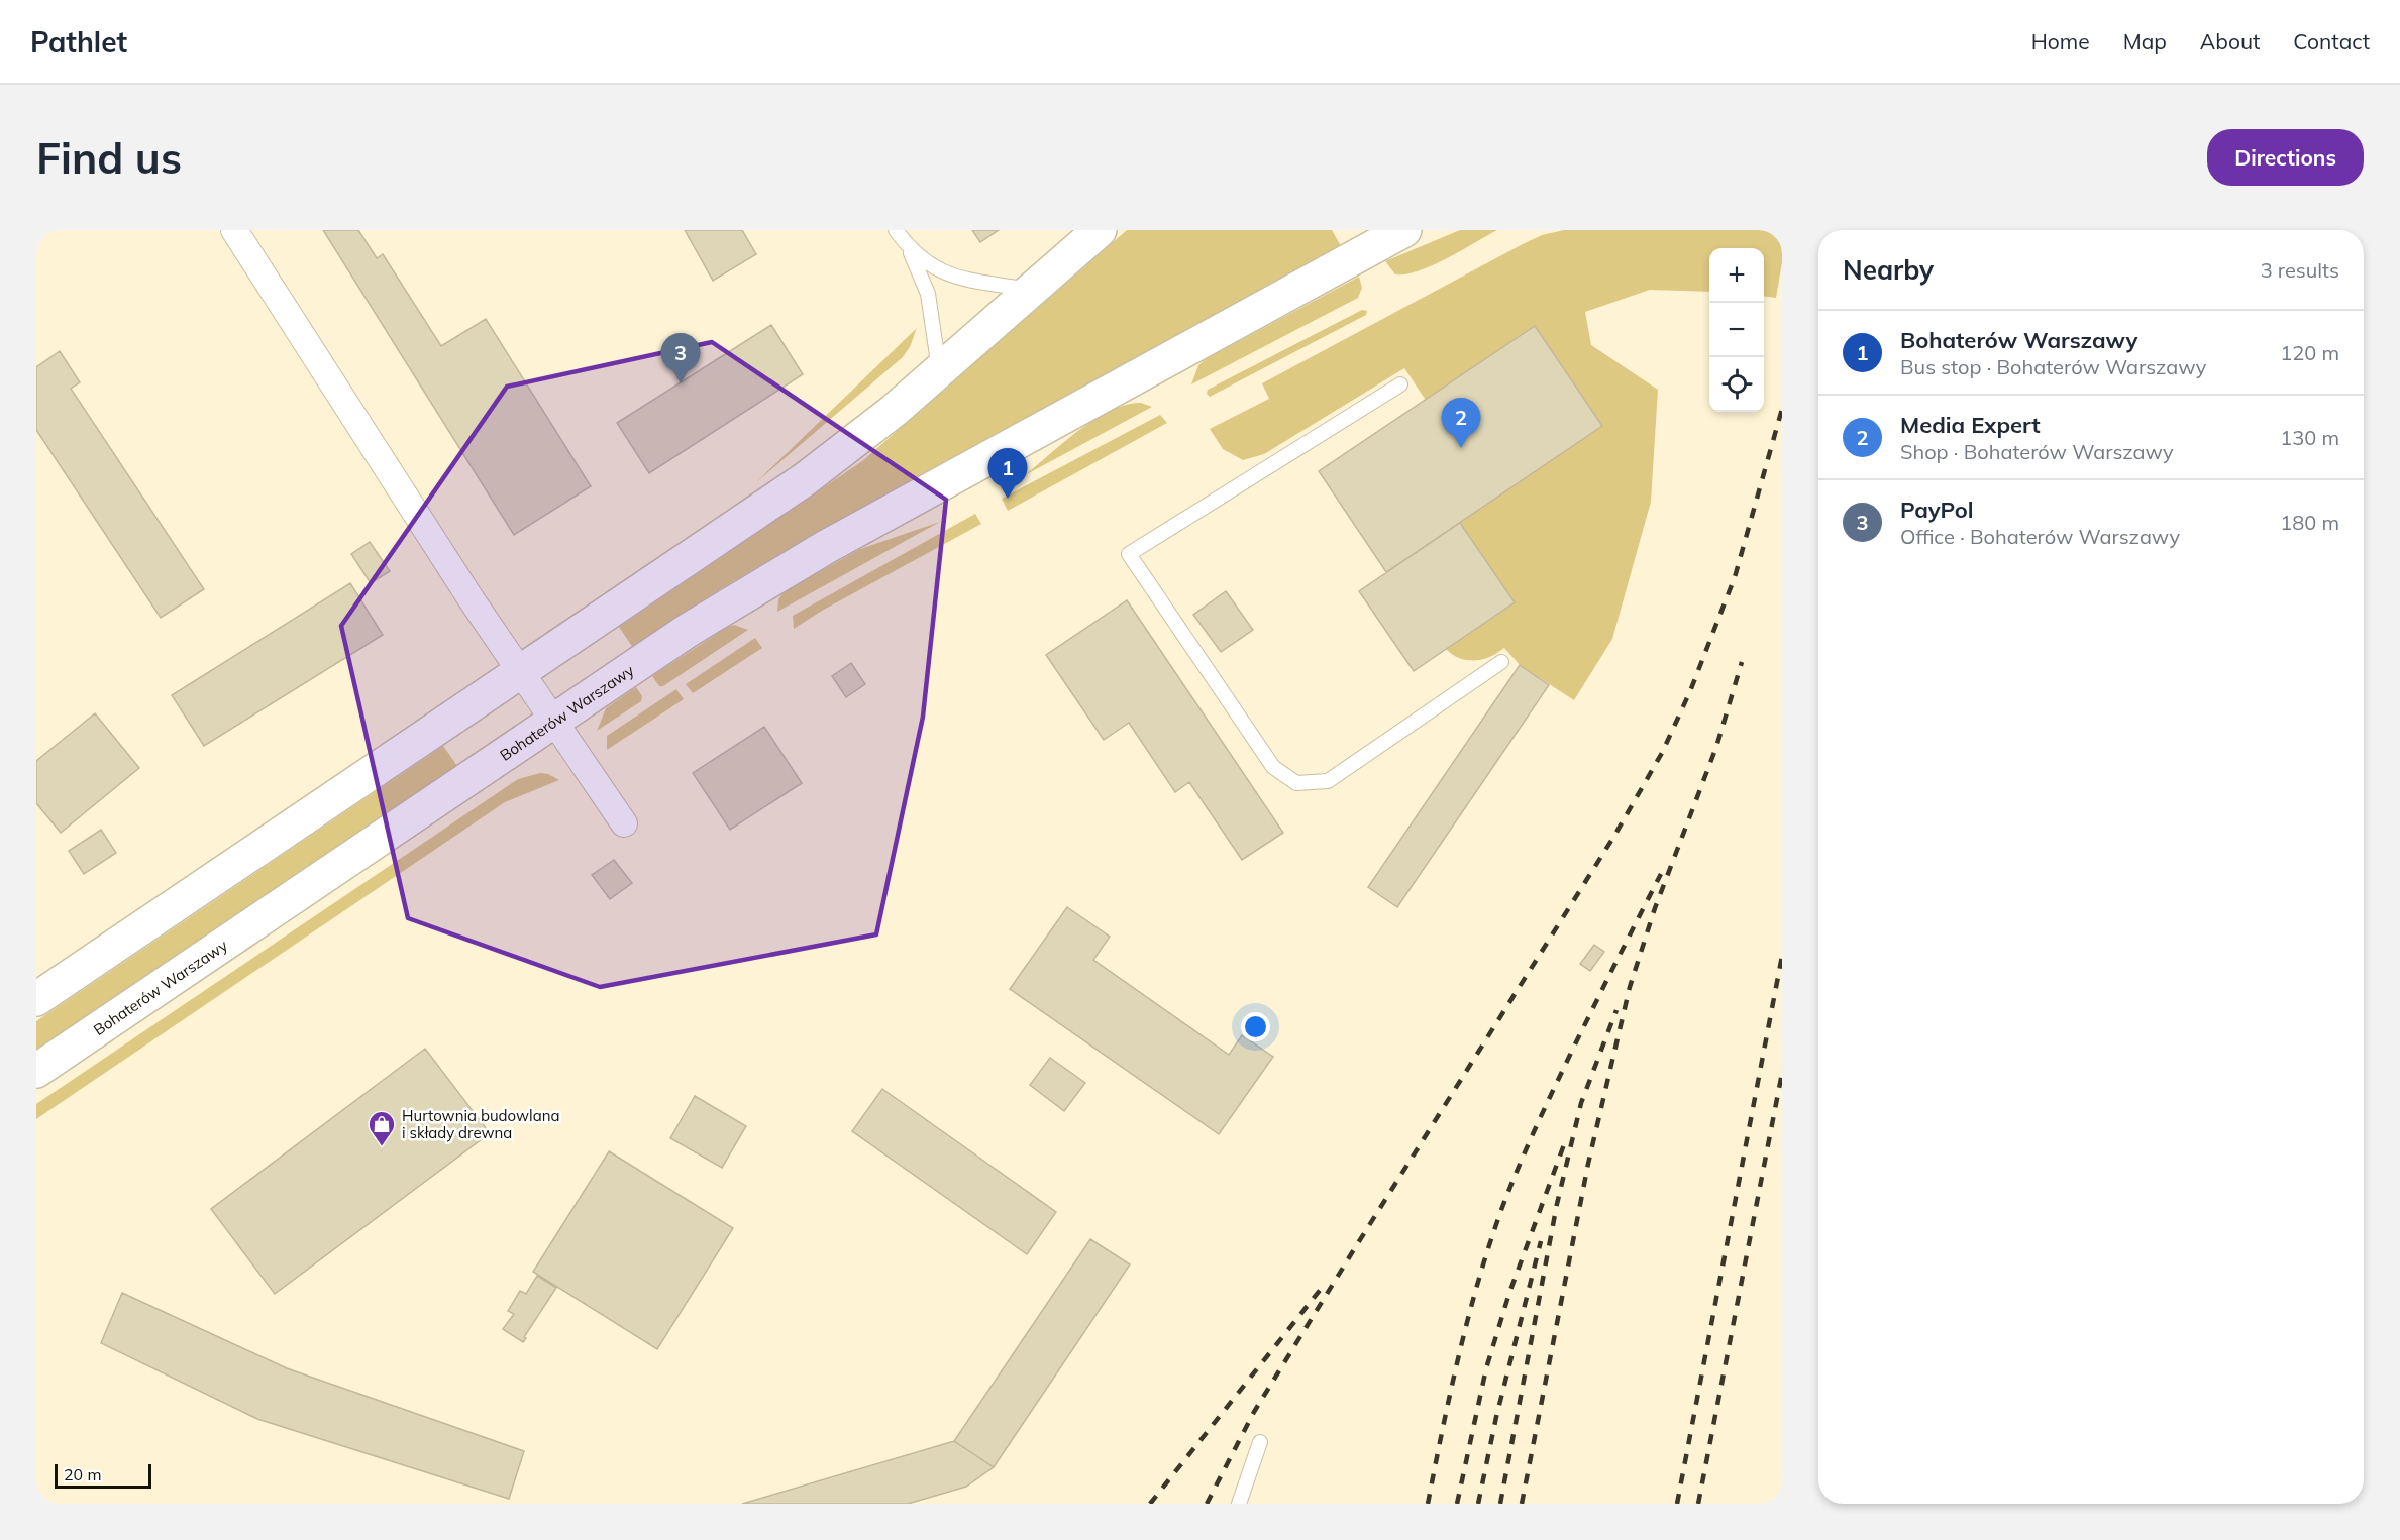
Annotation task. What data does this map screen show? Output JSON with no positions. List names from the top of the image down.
{
  "streets": {
    "street": ["Bohaterów Warszawy"]
  },
  "places": {
    "shop": ["Hurtownia budowlana i składy drewna"]
  },
  "scale_bar": "20 m",
  "page": {
    "header": "Pathlet",
    "nav": [
      "Home",
      "Map",
      "About",
      "Contact"
    ],
    "buttons": "Directions",
    "title": "Find us",
    "heading": ["Nearby", "3 results"],
    "map_buttons": ["+", "−"],
    "list": [
      {
        "mark": "1",
        "name": "Bohaterów Warszawy",
        "note": "Bus stop · Bohaterów Warszawy",
        "value": "120 m"
      },
      {
        "mark": "2",
        "name": "Media Expert",
        "note": "Shop · Bohaterów Warszawy",
        "value": "130 m"
      },
      {
        "mark": "3",
        "name": "PayPol",
        "note": "Office · Bohaterów Warszawy",
        "value": "180 m"
      }
    ],
    "pins": ["3", "2", "1"],
    "scale": "20 m"
  }
}
